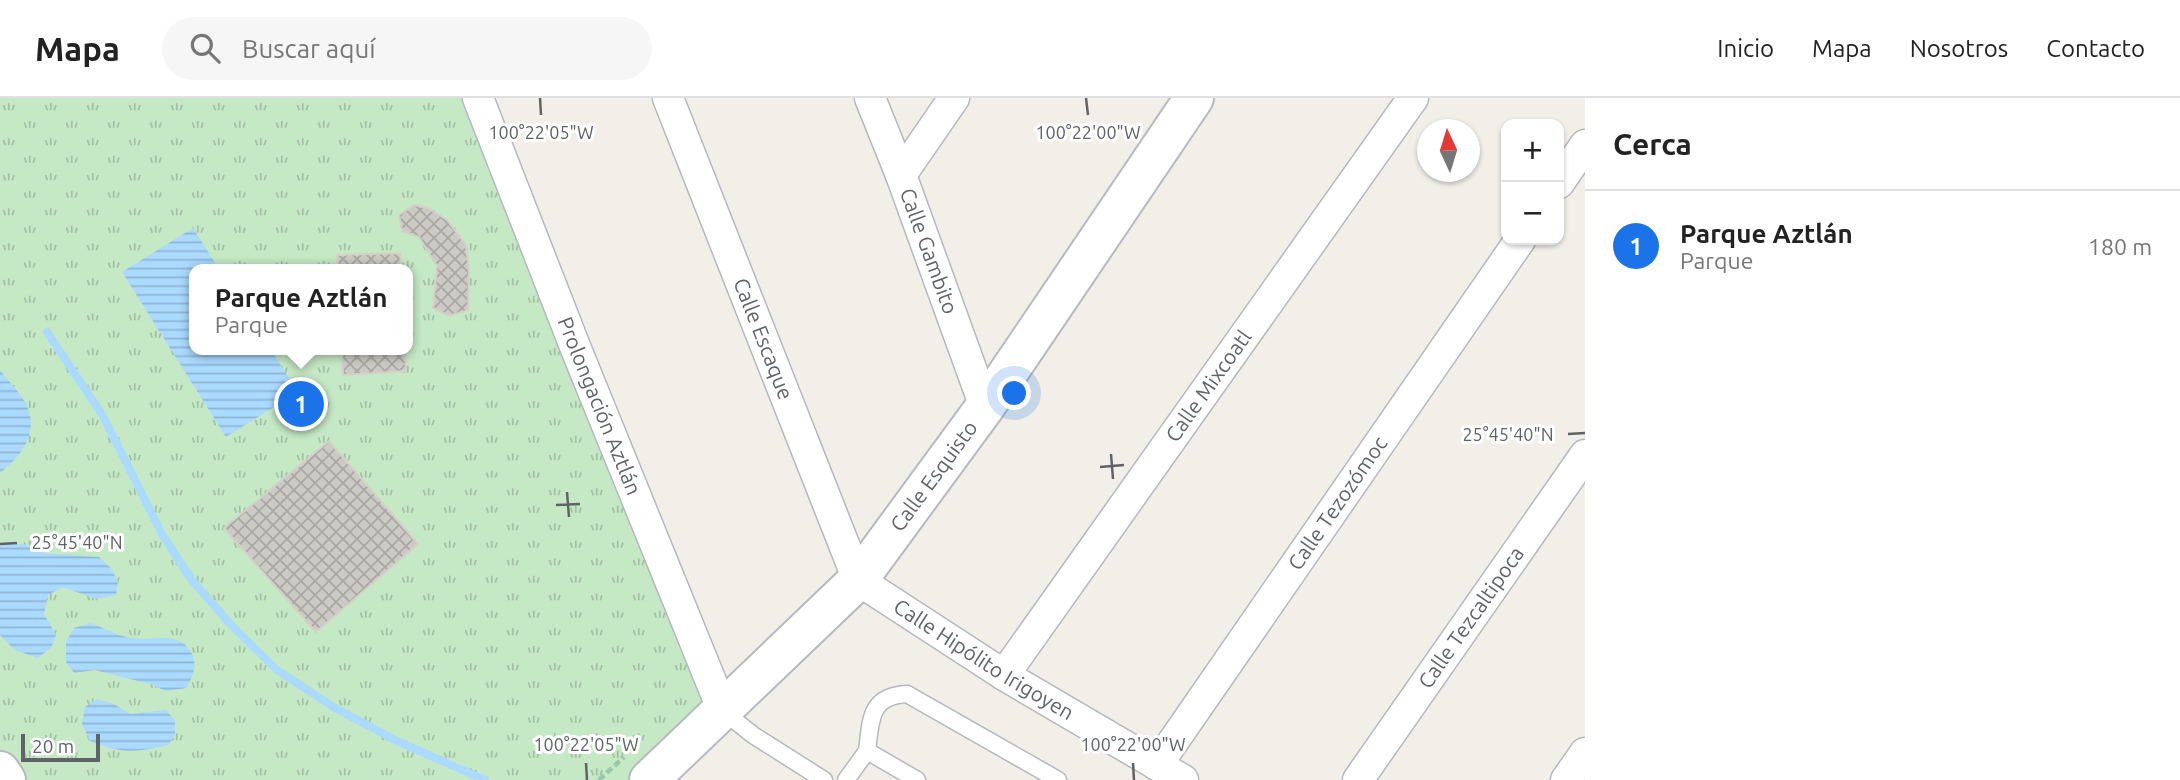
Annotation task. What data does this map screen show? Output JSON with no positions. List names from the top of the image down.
{
  "streets": {
    "street": [
      "Calle Gambito",
      "Calle Escaque",
      "Calle Mixcoatl",
      "Prolongación Aztlán",
      "Calle Esquisto",
      "Calle Tezozómoc",
      "Calle Tezcaltipoca",
      "Calle Hipólito Irigoyen"
    ]
  },
  "crossings": [
    ["Calle Gambito", "Calle Esquisto"],
    ["Calle Escaque", "Calle Esquisto"],
    ["Calle Escaque", "Calle Hipólito Irigoyen"],
    ["Calle Mixcoatl", "Calle Hipólito Irigoyen"],
    ["Prolongación Aztlán", "Calle Esquisto"],
    ["Calle Esquisto", "Calle Hipólito Irigoyen"],
    ["Calle Tezozómoc", "Calle Hipólito Irigoyen"]
  ],
  "scale_bar": "20 m",
  "north": "top",
  "page": {
    "header": "Mapa",
    "search": "Buscar aquí",
    "nav": [
      "Inicio",
      "Mapa",
      "Nosotros",
      "Contacto"
    ],
    "heading": "Cerca",
    "map_buttons": ["+", "−"],
    "list": [
      {
        "mark": "1",
        "name": "Parque Aztlán",
        "note": "Parque",
        "value": "180 m"
      }
    ],
    "popup": ["Parque Aztlán", "Parque"],
    "pins": "1",
    "scale": "20 m"
  },
  "coordinates": ["100°22'05\"W", "100°22'00\"W", "25°45'40\"N"]
}
